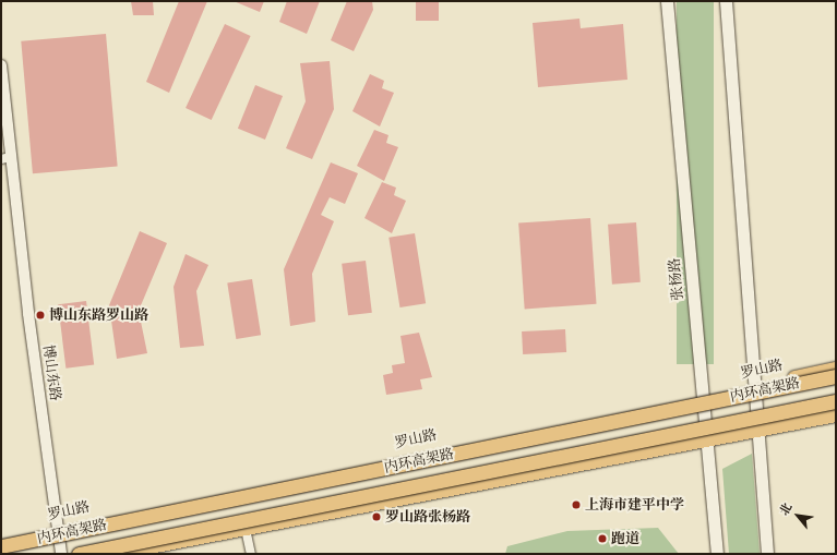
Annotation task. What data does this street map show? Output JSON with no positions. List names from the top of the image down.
{
  "streets": {
    "highway": ["内环高架路"],
    "main road": ["张杨路", "罗山路"],
    "street": ["博山东路"]
  },
  "crossings": [
    ["张杨路", "罗山路"],
    ["罗山路", "博山东路"]
  ],
  "places": [
    "博山东路罗山路",
    "上海市建平中学",
    "罗山路张杨路",
    "跑道"
  ],
  "north": "top left"
}
